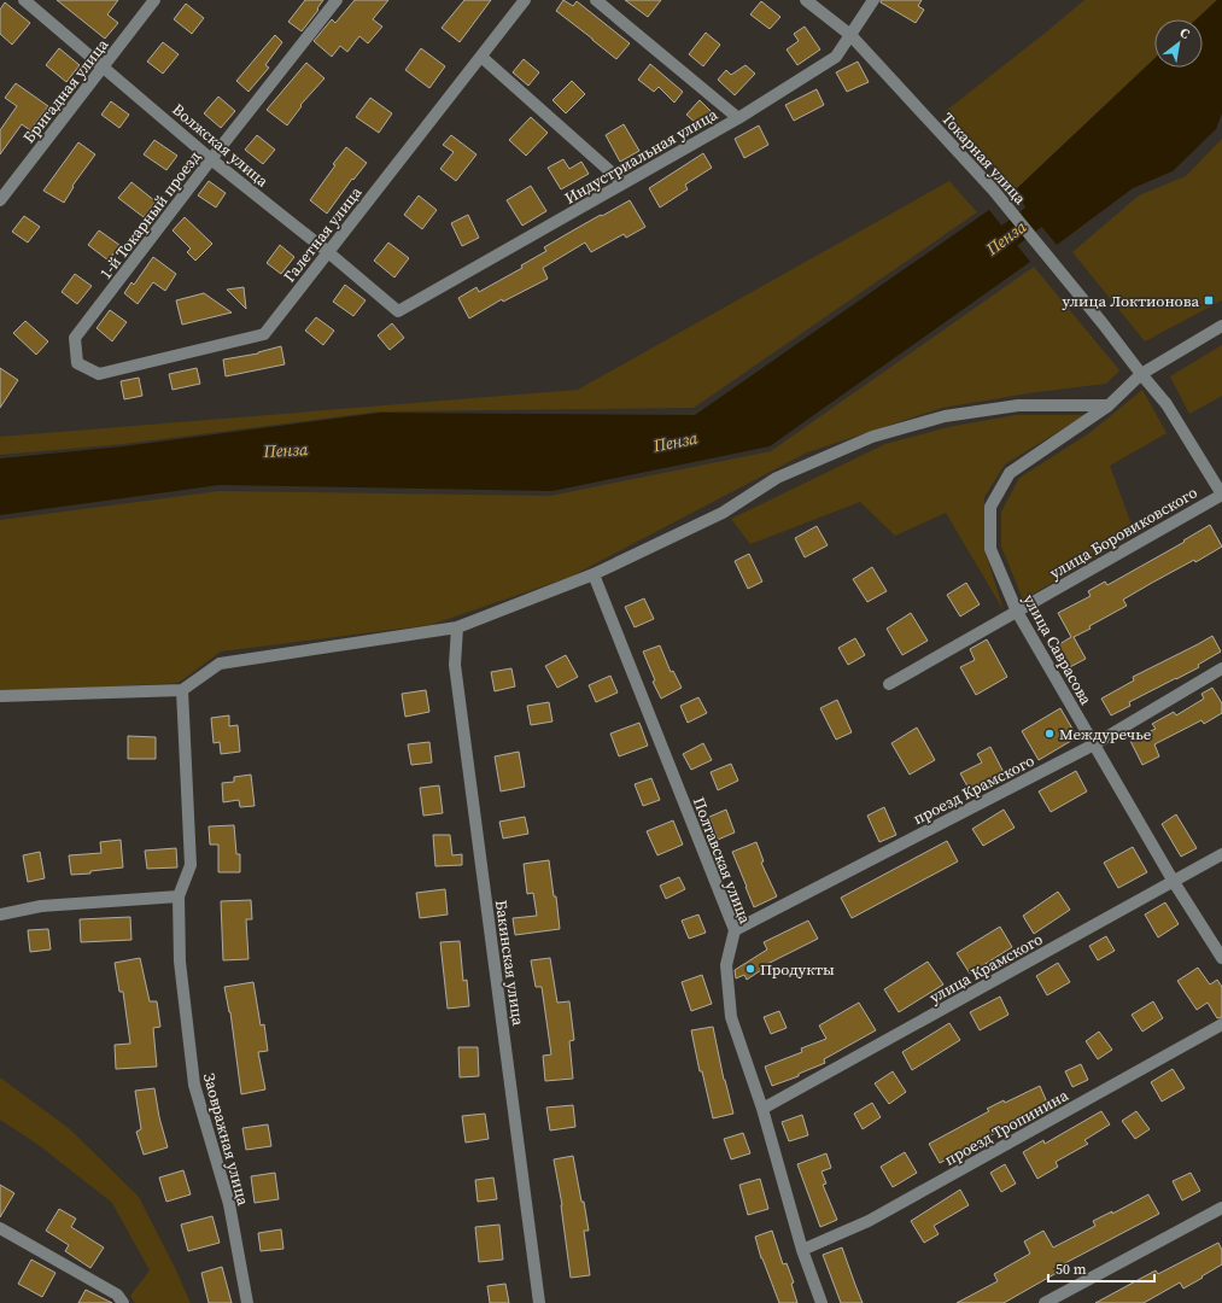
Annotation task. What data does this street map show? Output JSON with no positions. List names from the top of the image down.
{
  "streets": {
    "street": [
      "Бригадная улица",
      "Волжская улица",
      "Индустриальная улица",
      "Токарная улица",
      "1-й Токарный проезд",
      "Галетная улица",
      "улица Боровиковского",
      "улица Саврасова",
      "проезд Крамского",
      "Полтавская улица",
      "Бакинская улица",
      "улица Крамского",
      "проезд Тропинина",
      "Заовражная улица"
    ]
  },
  "crossings": [
    ["Бригадная улица", "Волжская улица"],
    ["Волжская улица", "Индустриальная улица"],
    ["Волжская улица", "1-й Токарный проезд"],
    ["Волжская улица", "Галетная улица"],
    ["Индустриальная улица", "Токарная улица"],
    ["Токарная улица", "улица Боровиковского"],
    ["Токарная улица", "улица Саврасова"],
    ["1-й Токарный проезд", "Галетная улица"],
    ["улица Боровиковского", "улица Саврасова"],
    ["улица Саврасова", "проезд Крамского"],
    ["улица Саврасова", "улица Крамского"],
    ["проезд Крамского", "Полтавская улица"],
    ["Полтавская улица", "улица Крамского"],
    ["Полтавская улица", "проезд Тропинина"]
  ],
  "water": ["Пенза"],
  "places": {
    "transit": ["улица Локтионова"],
    "other": ["Междуречье", "Продукты"]
  },
  "scale_bar": "50 m",
  "north": "top right"
}
